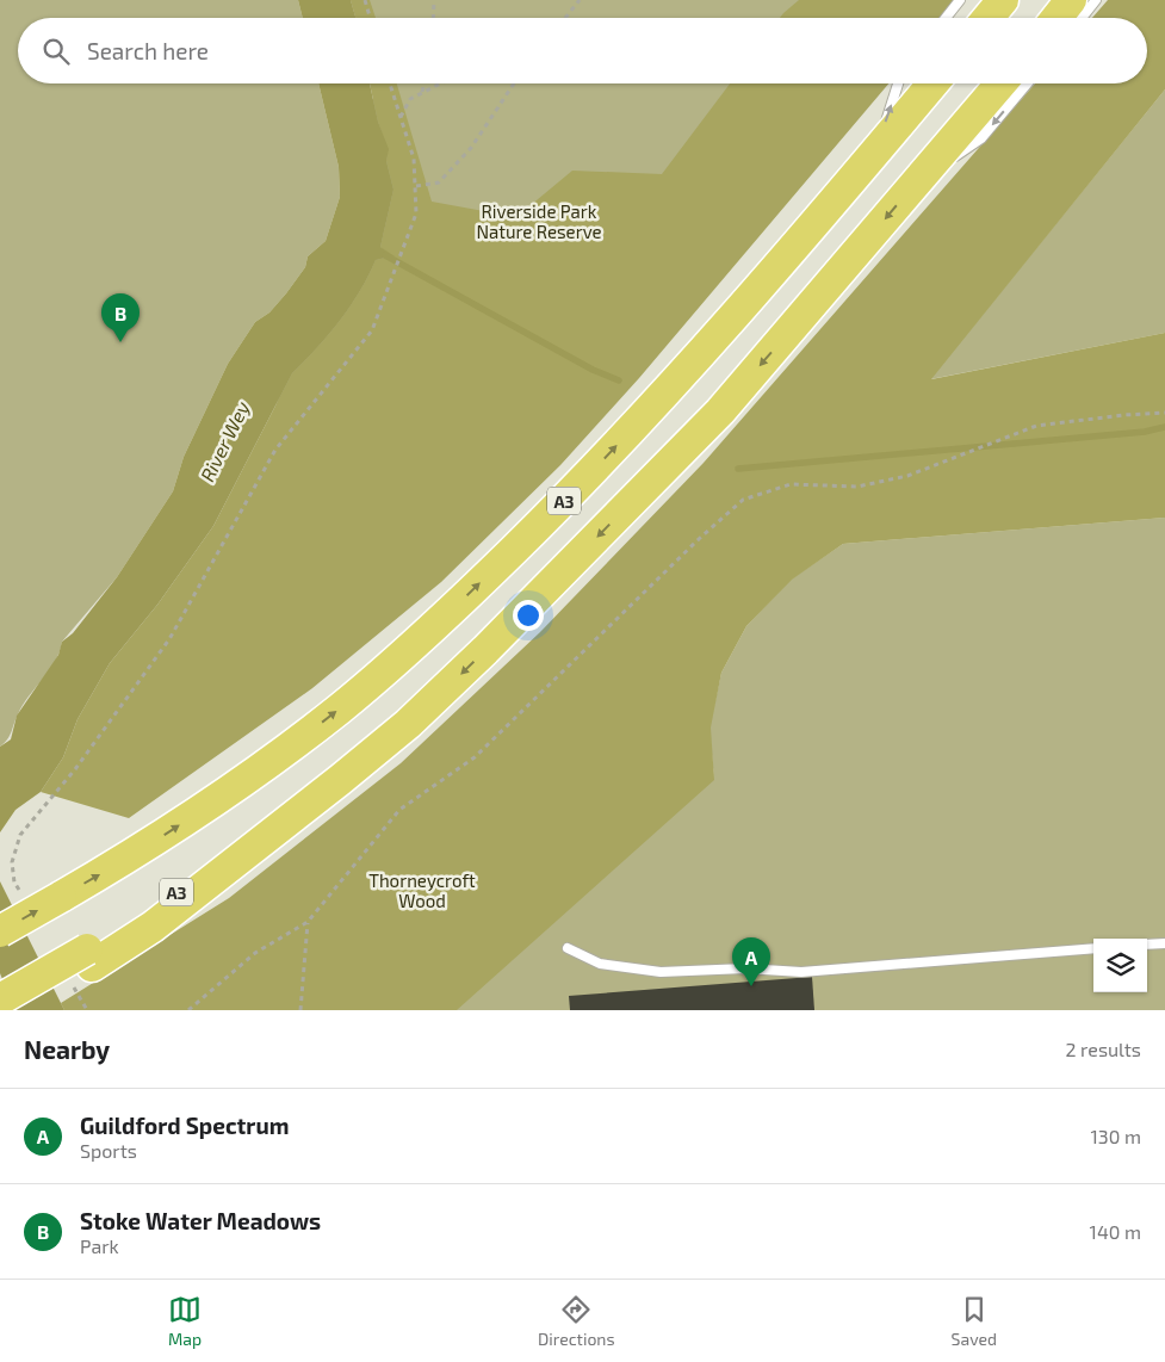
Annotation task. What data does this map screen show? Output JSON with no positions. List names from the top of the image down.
{
  "streets": {
    "highway": ["A3"]
  },
  "water": ["River Wey"],
  "parks": ["Riverside Park Nature Reserve", "Thorneycroft Wood"],
  "page": {
    "search": "Search here",
    "pins": ["B", "A"],
    "heading": ["Nearby", "2 results"],
    "list": [
      {
        "mark": "A",
        "name": "Guildford Spectrum",
        "note": "Sports",
        "value": "130 m"
      },
      {
        "mark": "B",
        "name": "Stoke Water Meadows",
        "note": "Park",
        "value": "140 m"
      }
    ],
    "nav": ["Map", "Directions", "Saved"]
  }
}
